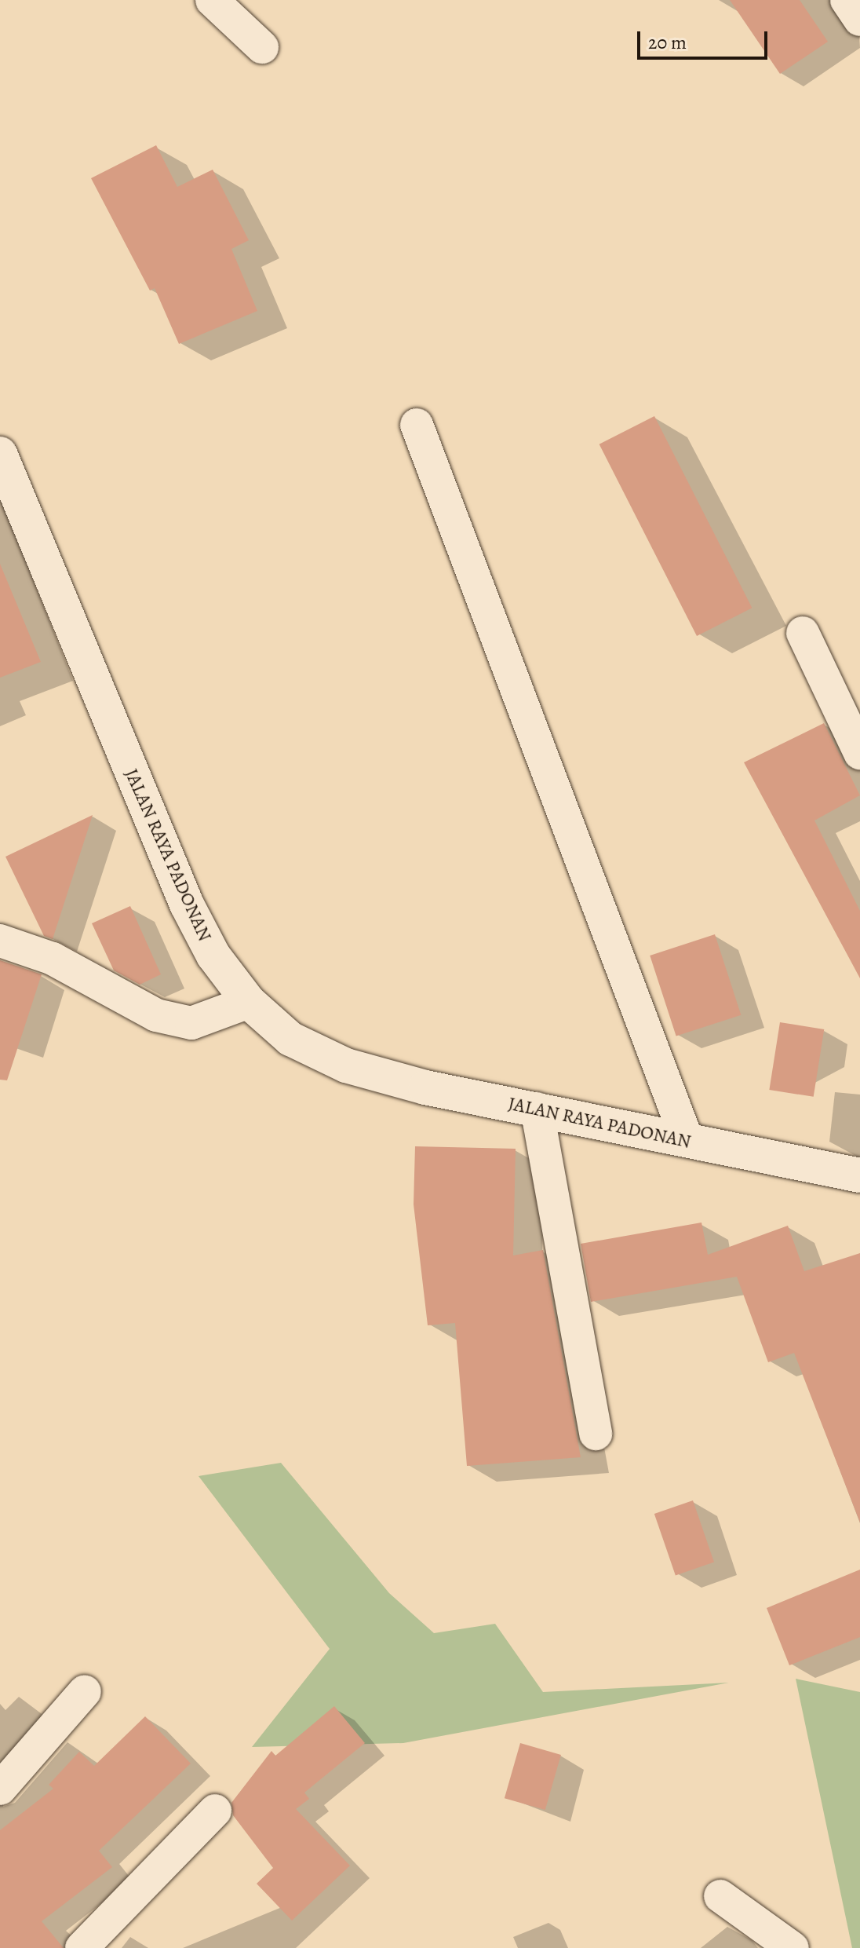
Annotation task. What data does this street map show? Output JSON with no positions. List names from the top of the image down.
{
  "streets": {
    "main road": ["JALAN RAYA PADONAN"]
  },
  "scale_bar": "20 m"
}
